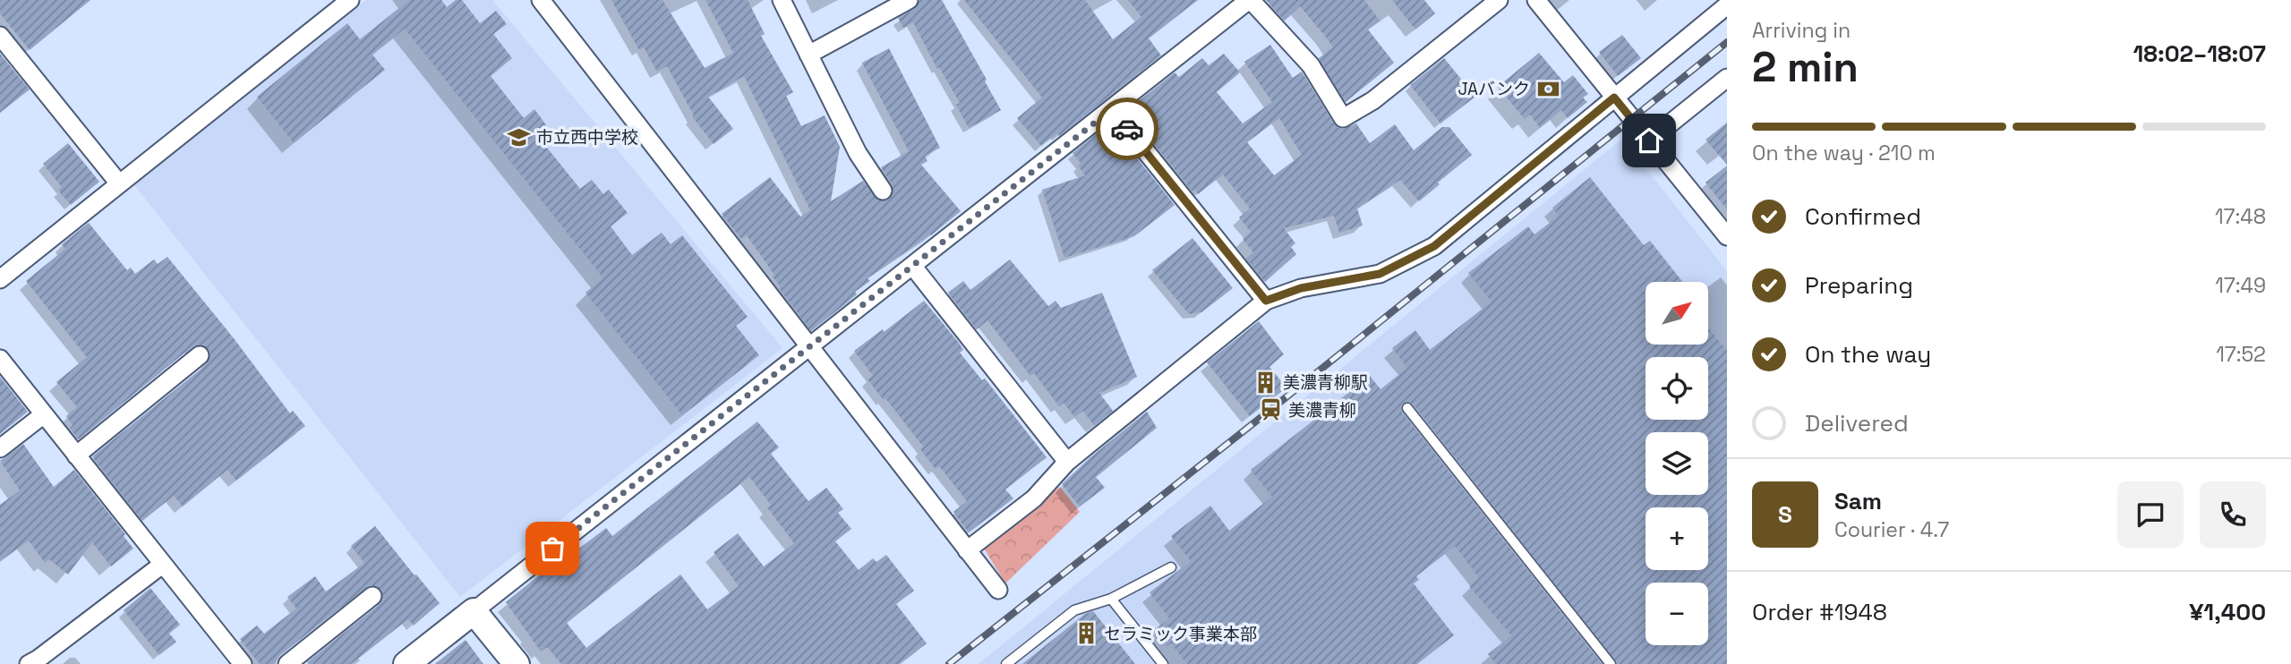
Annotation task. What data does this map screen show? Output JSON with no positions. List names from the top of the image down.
{
  "places": {
    "bank": ["JAバンク"],
    "school or university": ["市立西中学校"],
    "building": ["美濃青柳駅", "セラミック事業本部"],
    "station": ["美濃青柳"]
  },
  "north": "top right",
  "page": {
    "heading": ["2 min", "Arriving in", "18:02–18:07"],
    "panel": [
      "Sam",
      "Courier · 4.7",
      "Order #1948",
      "¥1,400"
    ],
    "bar": "On the way · 210 m",
    "list": [
      ["Confirmed", "17:48"],
      ["Preparing", "17:49"],
      ["On the way", "17:52"],
      "Delivered"
    ],
    "map_buttons": ["+", "−"],
    "round": "S"
  }
}
